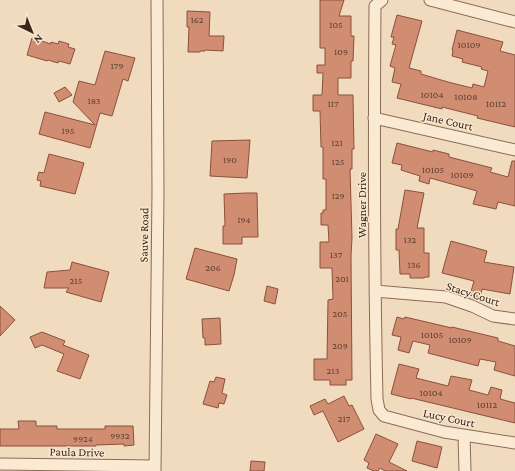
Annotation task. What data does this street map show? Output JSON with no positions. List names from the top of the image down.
{
  "streets": {
    "street": [
      "Jane Court",
      "Wagner Drive",
      "Sauve Road",
      "Stacy Court",
      "Lucy Court",
      "Paula Drive"
    ]
  },
  "crossings": [
    ["Jane Court", "Wagner Drive"],
    ["Wagner Drive", "Stacy Court"],
    ["Wagner Drive", "Lucy Court"],
    ["Sauve Road", "Paula Drive"]
  ],
  "house_numbers": [
    "162",
    "105",
    "10109",
    "109",
    "179",
    "10104",
    "10108",
    "183",
    "117",
    "10112",
    "195",
    "121",
    "190",
    "125",
    "10105",
    "10109",
    "129",
    "194",
    "132",
    "137",
    "136",
    "206",
    "201",
    "215",
    "205",
    "10105",
    "10109",
    "209",
    "213",
    "10104",
    "10112",
    "217",
    "9932",
    "9924"
  ],
  "north": "bottom right"
}
